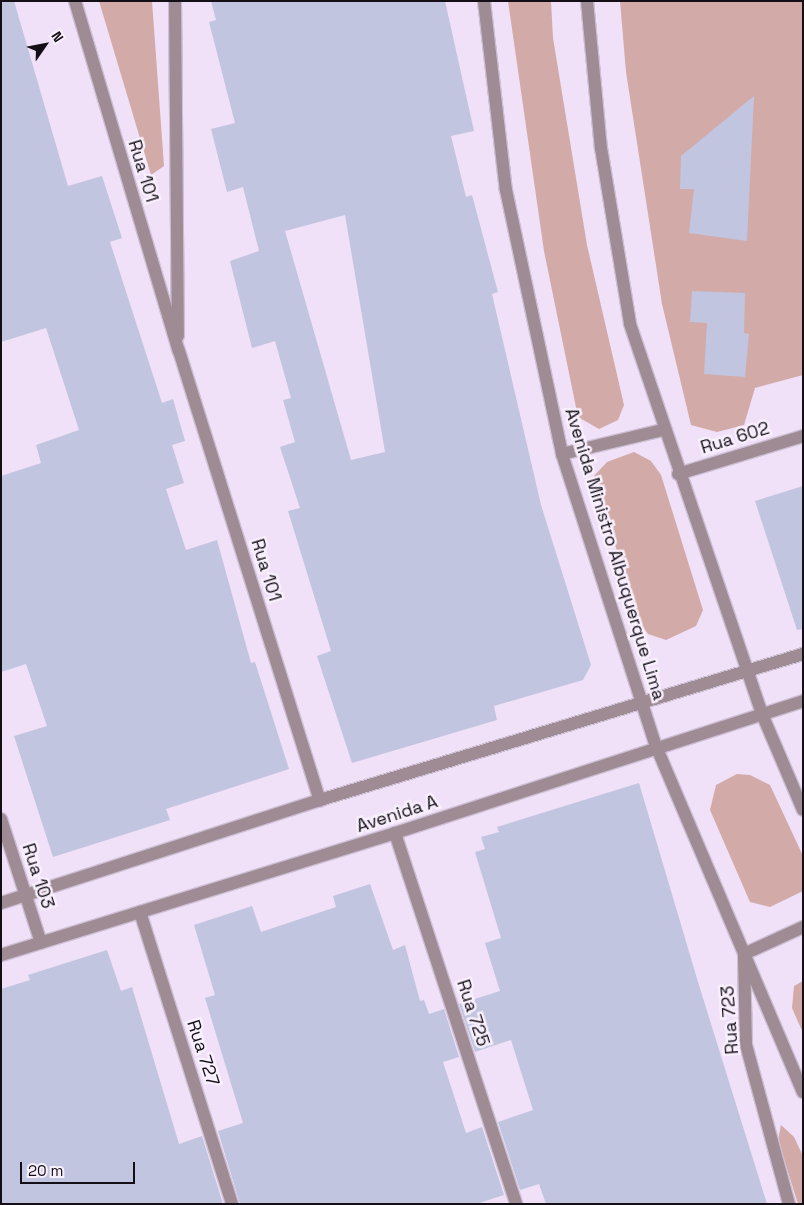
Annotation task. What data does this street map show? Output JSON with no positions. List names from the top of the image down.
{
  "streets": {
    "street": [
      "Rua 101",
      "Rua 602",
      "Avenida Ministro Albuquerque Lima",
      "Avenida A",
      "Rua 103",
      "Rua 725",
      "Rua 723",
      "Rua 727"
    ]
  },
  "crossings": [
    ["Rua 101", "Avenida A"],
    ["Avenida Ministro Albuquerque Lima", "Avenida A"],
    ["Avenida Ministro Albuquerque Lima", "Rua 723"],
    ["Avenida A", "Rua 103"],
    ["Avenida A", "Rua 725"],
    ["Avenida A", "Rua 727"]
  ],
  "scale_bar": "20 m",
  "north": "top right"
}
